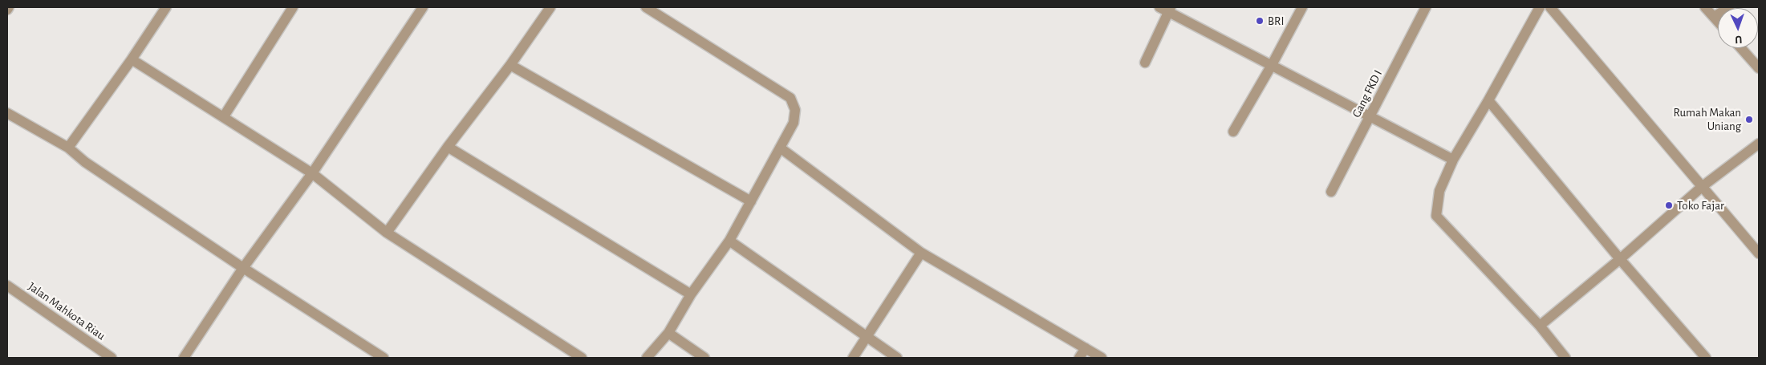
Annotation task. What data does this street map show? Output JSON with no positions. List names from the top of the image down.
{
  "streets": {
    "street": ["Gang FKD I", "Jalan Mahkota Riau"]
  },
  "places": ["BRI", "Rumah Makan Uniang", "Toko Fajar"],
  "north": "bottom"
}
